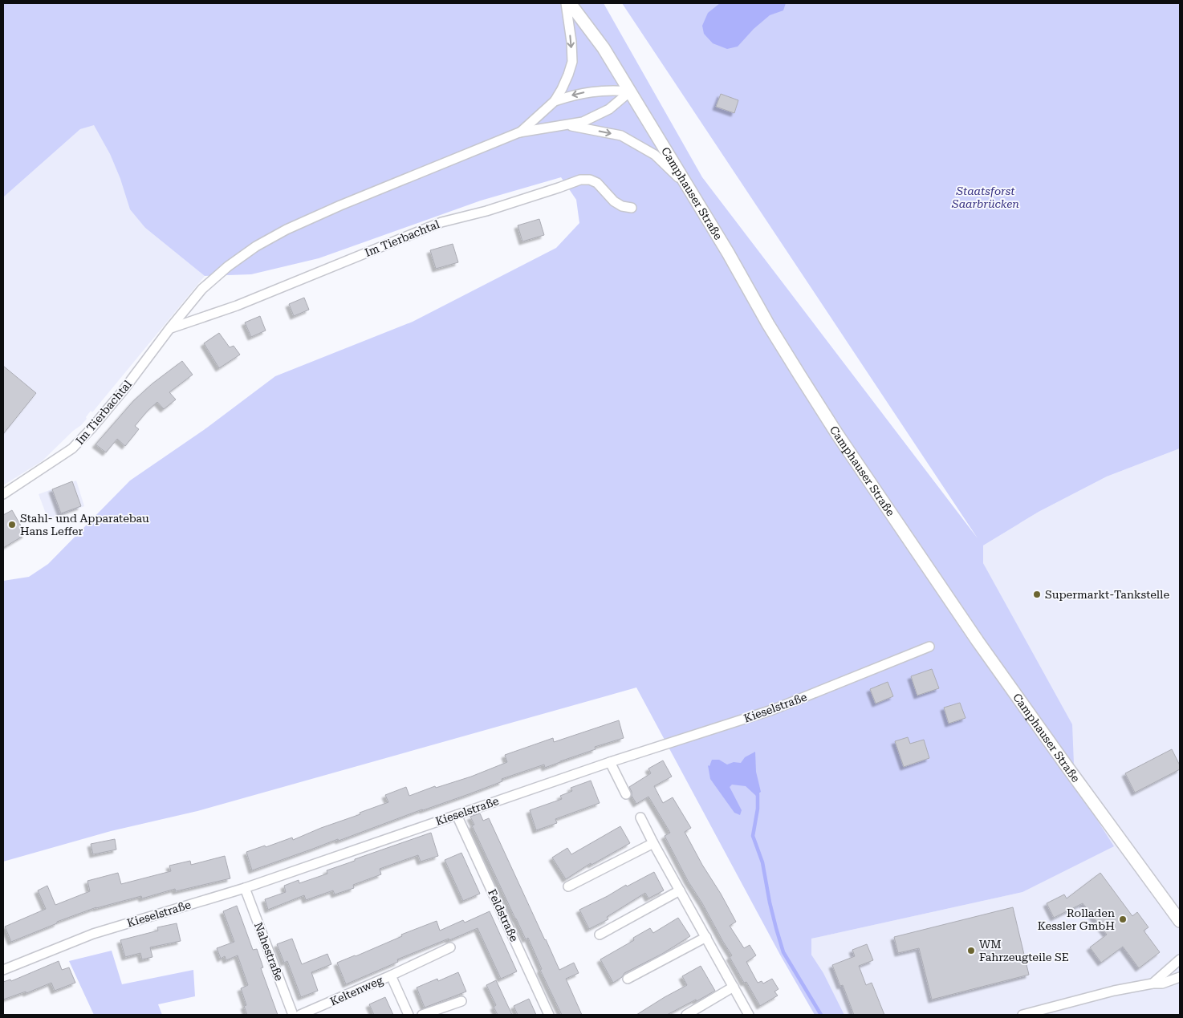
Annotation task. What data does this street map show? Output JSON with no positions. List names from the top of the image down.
{
  "streets": {
    "street": [
      "Camphauser Straße",
      "Im Tierbachtal",
      "Kieselstraße",
      "Feldstraße",
      "Nahestraße",
      "Keltenweg"
    ]
  },
  "crossings": [
    ["Camphauser Straße", "Im Tierbachtal"],
    ["Kieselstraße", "Feldstraße"],
    ["Kieselstraße", "Nahestraße"]
  ],
  "parks": ["Staatsforst Saarbrücken"],
  "places": [
    "Stahl- und Apparatebau Hans Leffer",
    "Supermarkt-Tankstelle",
    "Rolladen Kessler GmbH",
    "WM Fahrzeugteile SE"
  ]
}
